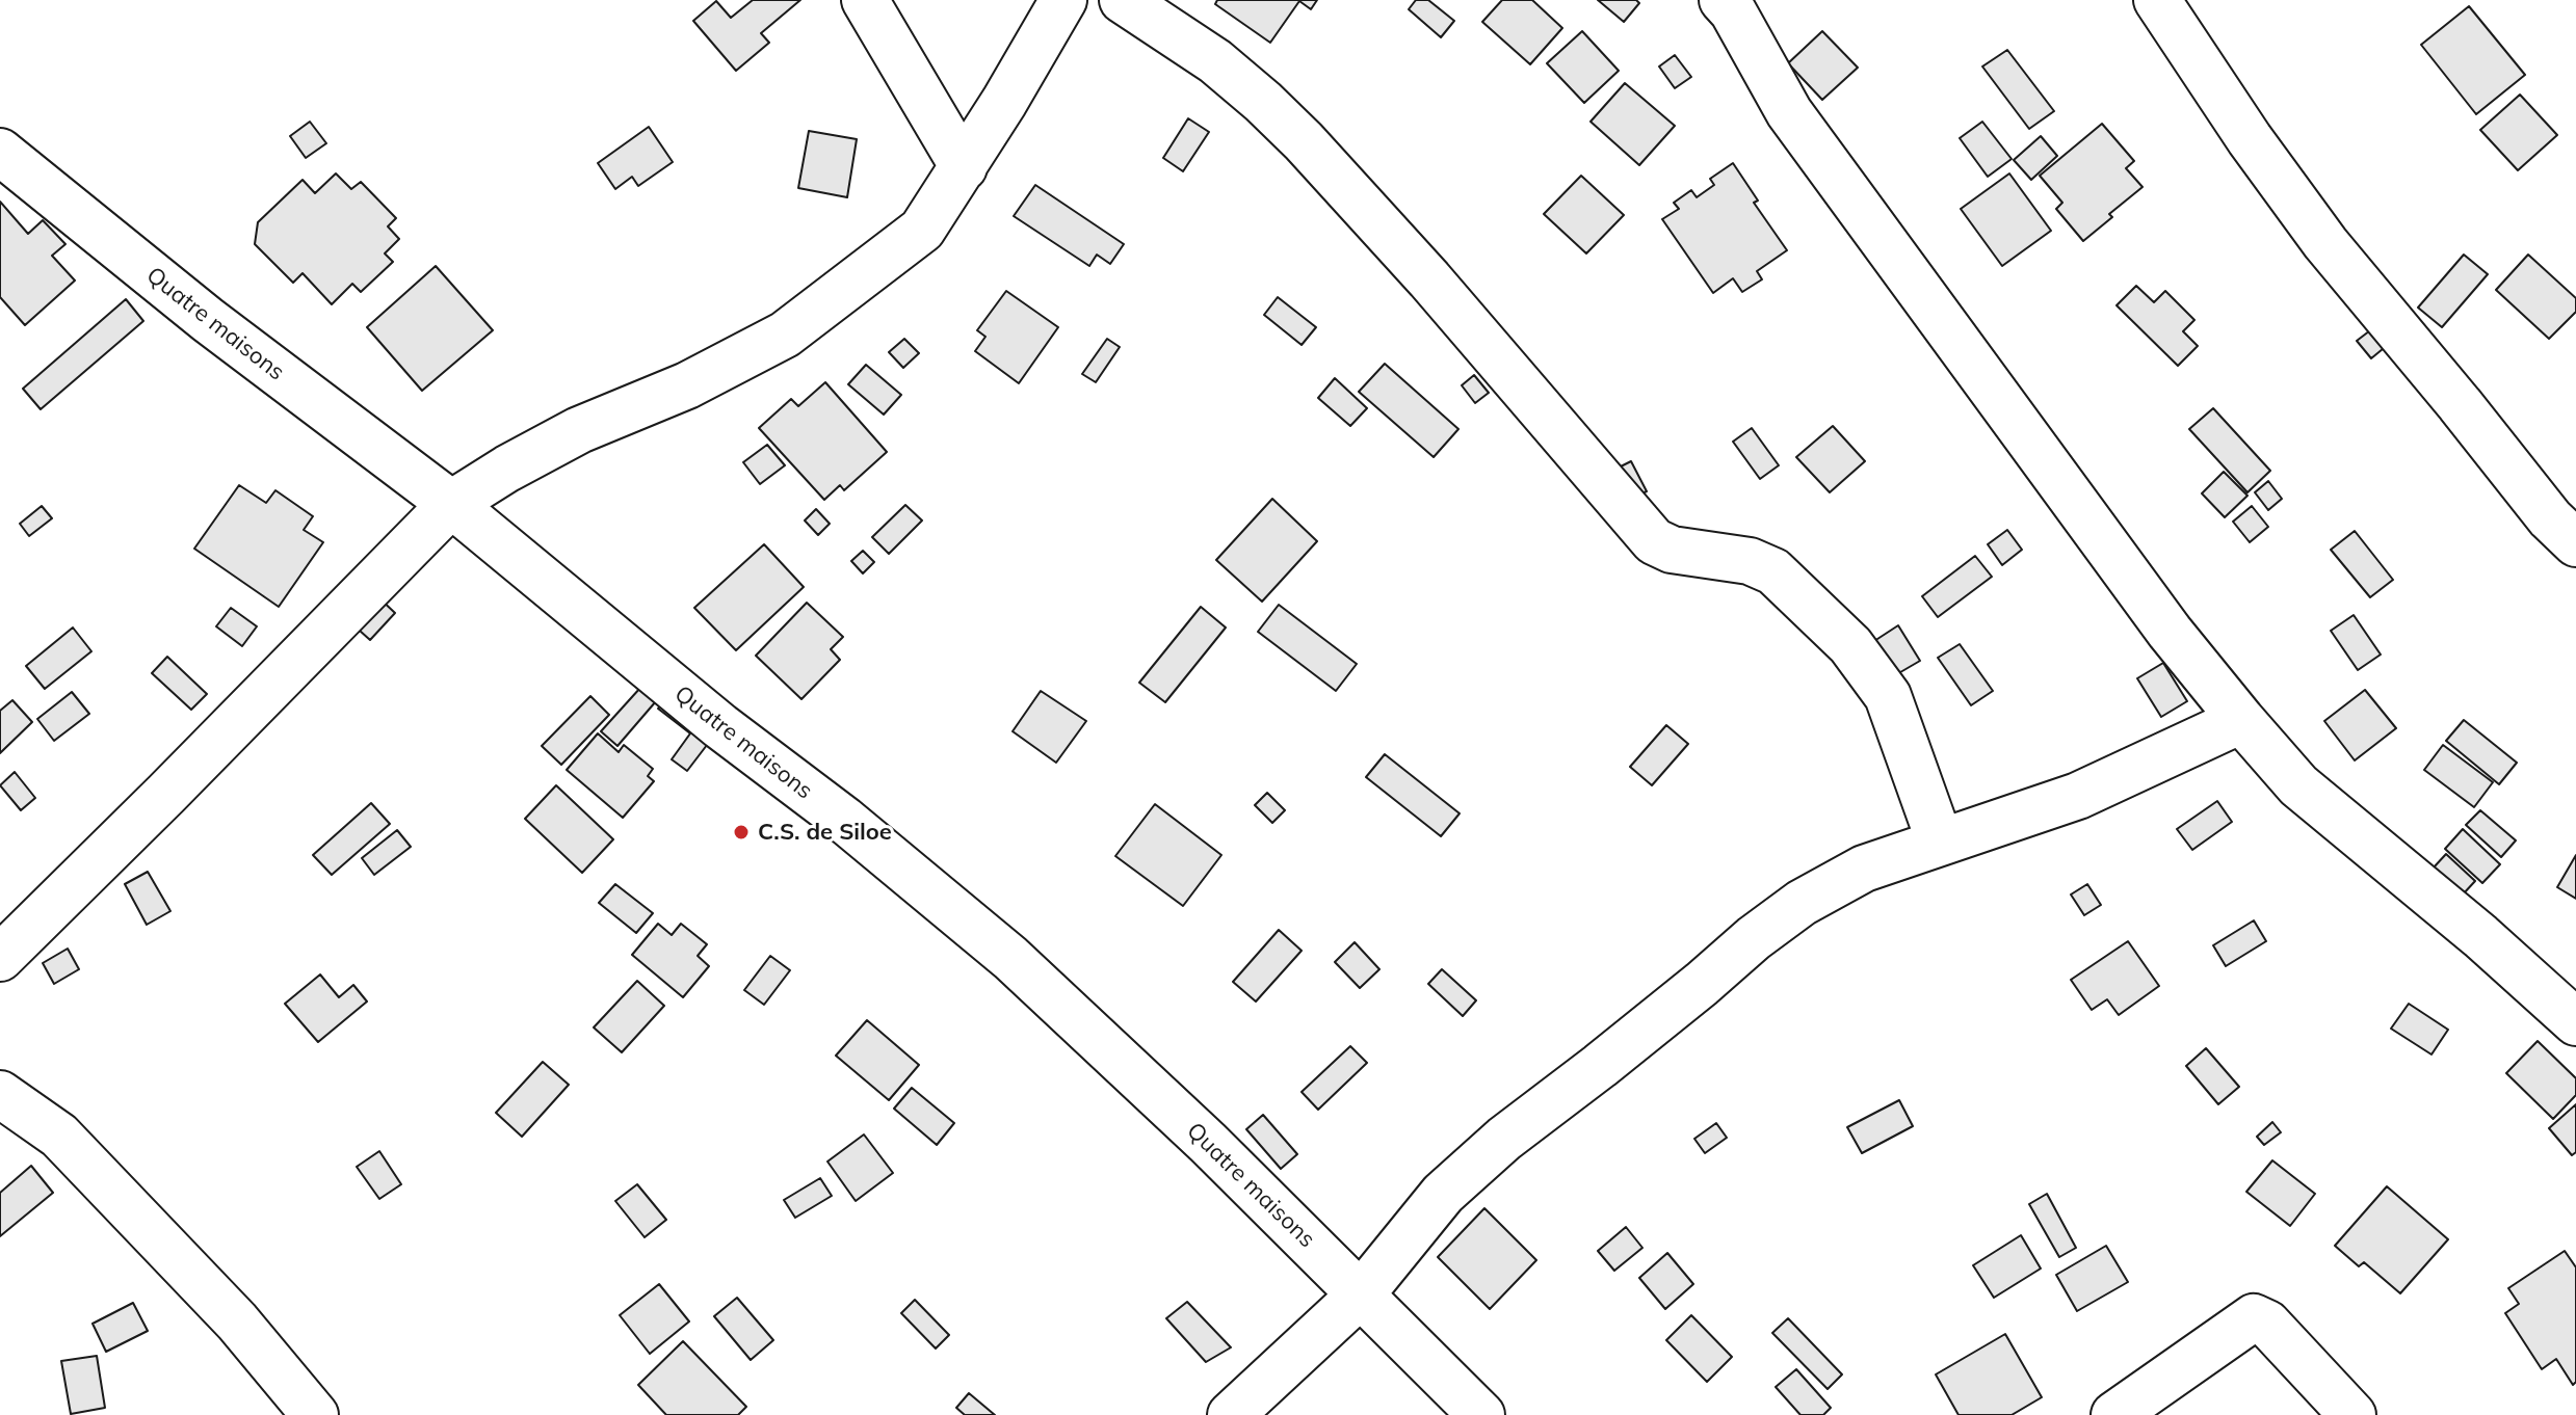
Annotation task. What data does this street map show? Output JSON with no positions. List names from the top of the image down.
{
  "streets": {
    "street": ["Quatre maisons"]
  },
  "places": ["C.S. de Siloe"]
}
